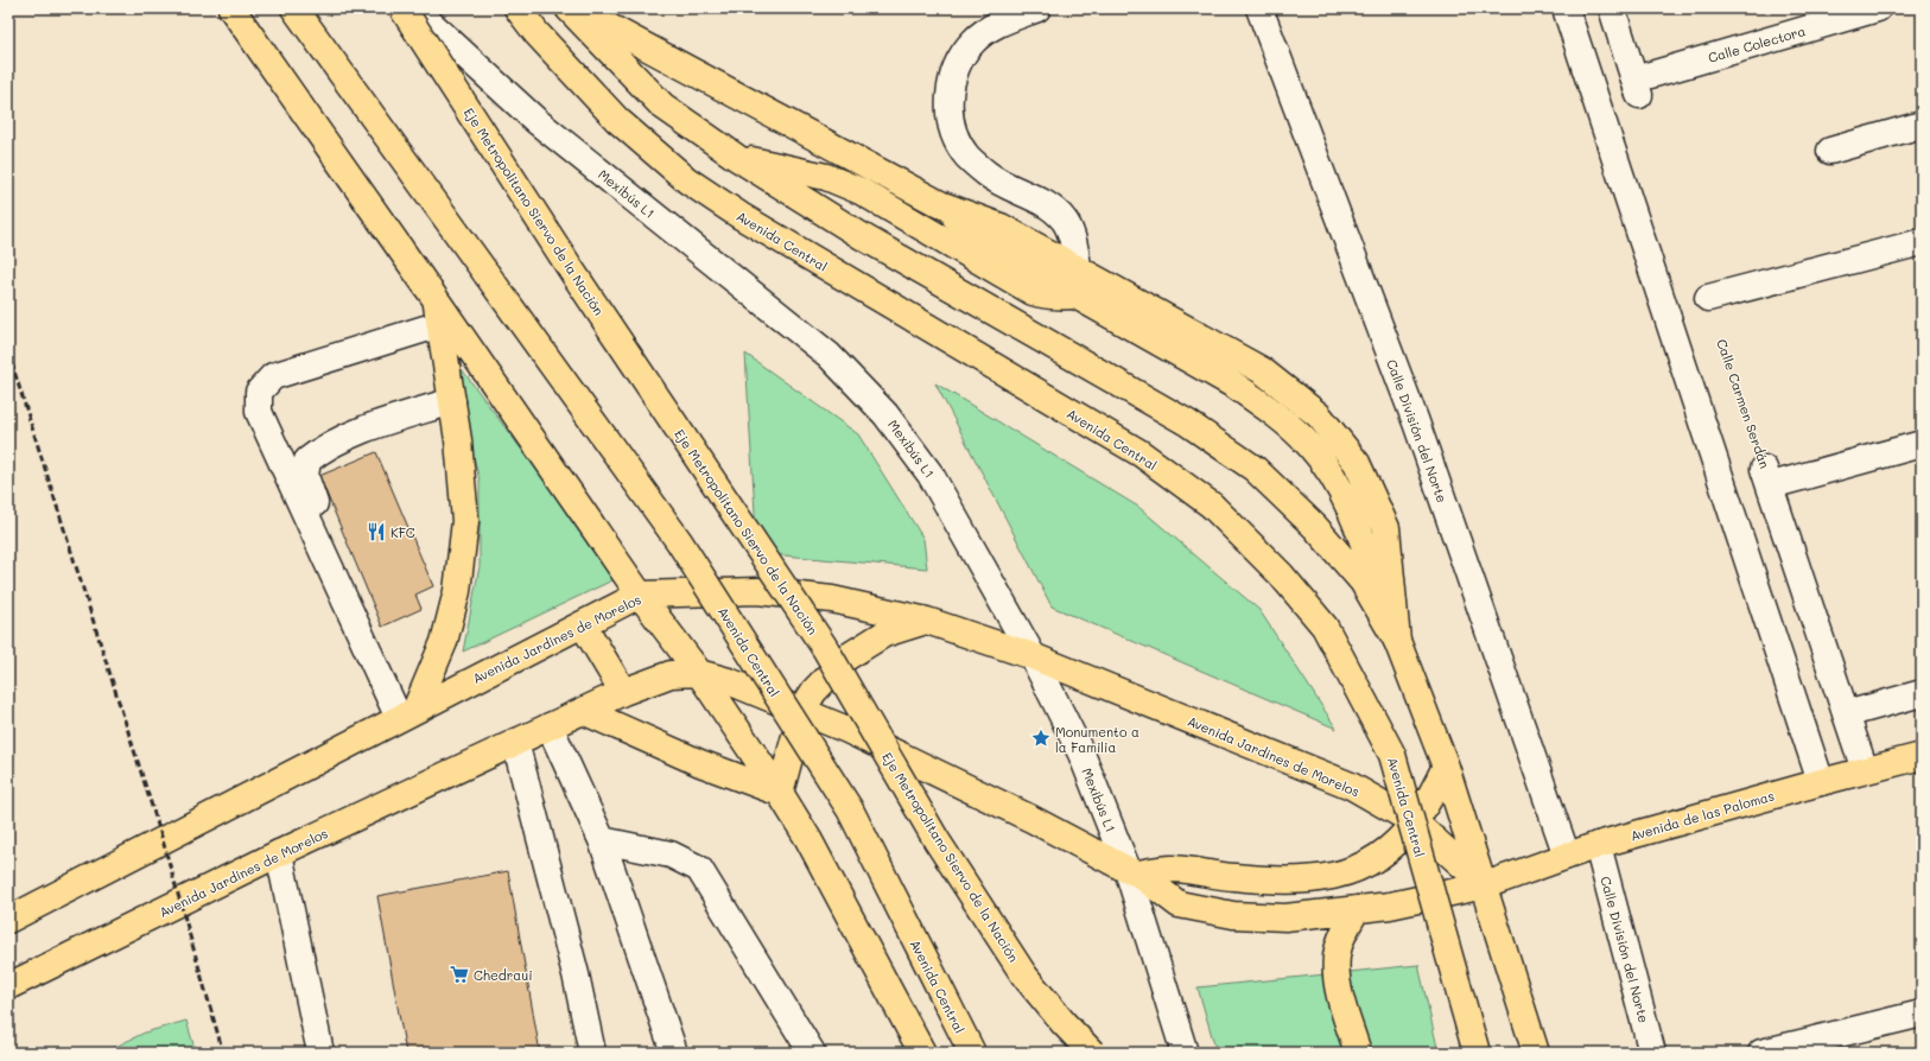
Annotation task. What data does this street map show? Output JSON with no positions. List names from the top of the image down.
{
  "streets": {
    "main road": [
      "Eje Metropolitano Siervo de la Nación",
      "Avenida Central",
      "Avenida Jardines de Morelos",
      "Avenida de las Palomas"
    ],
    "street": [
      "Calle Colectora",
      "Mexibús L1",
      "Calle Carmen Serdán",
      "Calle División del Norte"
    ]
  },
  "crossings": [
    ["Mexibús L1", "Avenida Jardines de Morelos"],
    ["Calle Carmen Serdán", "Avenida de las Palomas"],
    ["Calle División del Norte", "Avenida de las Palomas"],
    ["Avenida Jardines de Morelos", "Avenida de las Palomas"]
  ],
  "places": {
    "restaurant": ["KFC"],
    "place": ["Monumento a la Familia"],
    "supermarket": ["Chedraui"]
  }
}
